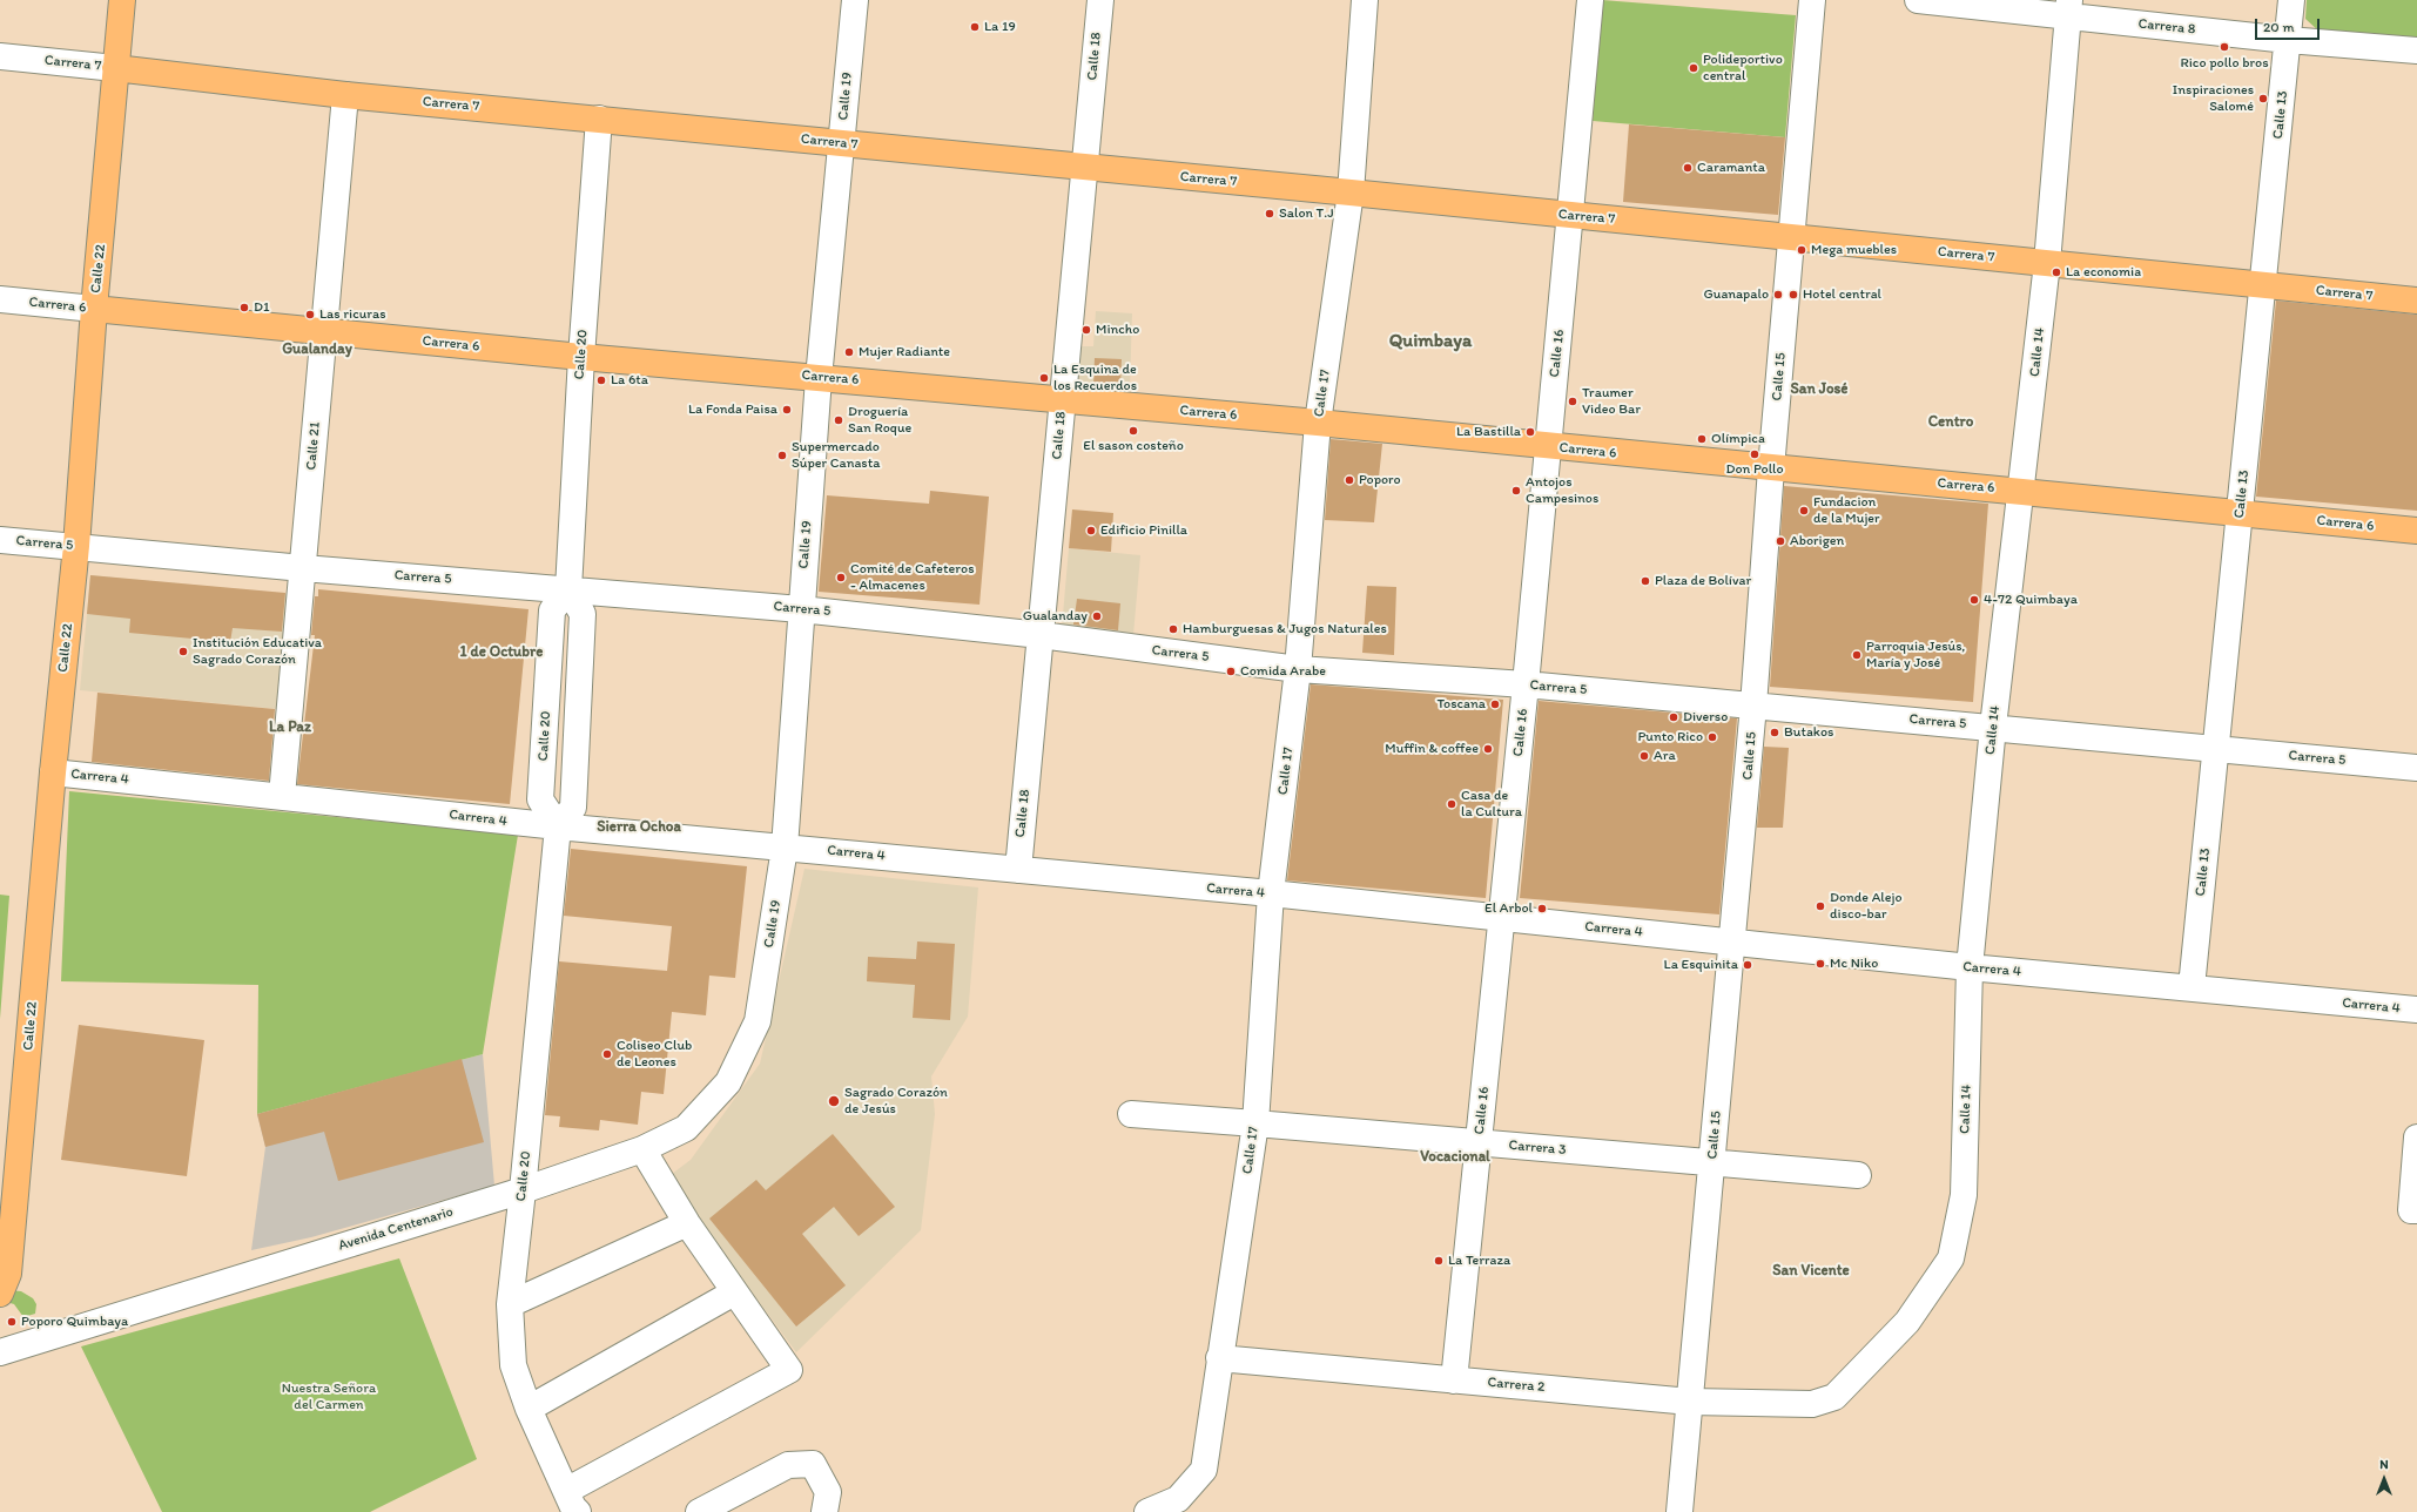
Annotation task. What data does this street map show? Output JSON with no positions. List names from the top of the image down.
{
  "streets": {
    "main road": ["Carrera 7", "Calle 22", "Carrera 6"],
    "street": [
      "Carrera 8",
      "Calle 18",
      "Calle 19",
      "Calle 13",
      "Calle 14",
      "Calle 16",
      "Calle 20",
      "Calle 15",
      "Calle 17",
      "Calle 21",
      "Carrera 5",
      "Carrera 4",
      "Carrera 3",
      "Avenida Centenario",
      "Carrera 2"
    ]
  },
  "crossings": [
    ["Carrera 8", "Calle 13"],
    ["Carrera 8", "Calle 14"],
    ["Calle 18", "Carrera 7"],
    ["Calle 18", "Carrera 6"],
    ["Calle 18", "Carrera 5"],
    ["Calle 18", "Carrera 4"],
    ["Carrera 7", "Calle 19"],
    ["Carrera 7", "Calle 13"],
    ["Carrera 7", "Calle 22"],
    ["Carrera 7", "Calle 14"],
    ["Carrera 7", "Calle 16"],
    ["Carrera 7", "Calle 20"],
    ["Carrera 7", "Calle 15"],
    ["Carrera 7", "Calle 17"],
    ["Carrera 7", "Calle 21"],
    ["Calle 19", "Carrera 6"],
    ["Calle 19", "Carrera 5"],
    ["Calle 19", "Carrera 4"],
    ["Calle 19", "Avenida Centenario"],
    ["Calle 13", "Carrera 6"],
    ["Calle 13", "Carrera 5"],
    ["Calle 13", "Carrera 4"],
    ["Calle 22", "Carrera 6"],
    ["Calle 22", "Carrera 5"],
    ["Calle 22", "Carrera 4"],
    ["Carrera 6", "Calle 14"],
    ["Carrera 6", "Calle 16"],
    ["Carrera 6", "Calle 20"],
    ["Carrera 6", "Calle 15"],
    ["Carrera 6", "Calle 17"],
    ["Carrera 6", "Calle 21"],
    ["Calle 14", "Carrera 5"],
    ["Calle 14", "Carrera 4"],
    ["Calle 14", "Carrera 2"],
    ["Calle 16", "Carrera 5"],
    ["Calle 16", "Carrera 4"],
    ["Calle 16", "Carrera 3"],
    ["Calle 16", "Carrera 2"],
    ["Calle 20", "Carrera 5"],
    ["Calle 20", "Carrera 4"],
    ["Calle 20", "Avenida Centenario"],
    ["Calle 15", "Carrera 5"],
    ["Calle 15", "Carrera 4"],
    ["Calle 15", "Carrera 3"],
    ["Calle 15", "Carrera 2"],
    ["Calle 17", "Carrera 5"],
    ["Calle 17", "Carrera 4"],
    ["Calle 17", "Carrera 3"],
    ["Calle 17", "Carrera 2"],
    ["Calle 21", "Carrera 5"],
    ["Calle 21", "Carrera 4"]
  ],
  "districts": [
    "Quimbaya",
    "Gualanday",
    "San José",
    "Centro",
    "1 de Octubre",
    "La Paz",
    "Sierra Ochoa",
    "Vocacional",
    "San Vicente"
  ],
  "parks": ["Nuestra Señora del Carmen"],
  "places": [
    "La 19",
    "Rico pollo bros",
    "Polideportivo central",
    "Inspiraciones Salomé",
    "Caramanta",
    "Salon T.J",
    "Mega muebles",
    "La economia",
    "Guanapalo",
    "Hotel central",
    "D1",
    "Las ricuras",
    "Mincho",
    "Mujer Radiante",
    "La Esquina de los Recuerdos",
    "La 6ta",
    "Traumer Video Bar",
    "La Fonda Paisa",
    "Droguería San Roque",
    "El sason costeño",
    "La Bastilla",
    "Olímpica",
    "Don Pollo",
    "Supermercado Súper Canasta",
    "Poporo",
    "Antojos Campesinos",
    "Fundacion de la Mujer",
    "Edificio Pinilla",
    "Aborigen",
    "Comité de Cafeteros - Almacenes",
    "Plaza de Bolívar",
    "4-72 Quimbaya",
    "Gualanday",
    "Hamburguesas & Jugos Naturales",
    "Institución Educativa Sagrado Corazón",
    "Parroquia Jesús, María y José",
    "Comida Arabe",
    "Toscana",
    "Diverso",
    "Butakos",
    "Punto Rico",
    "Muffin & coffee",
    "Ara",
    "Casa de la Cultura",
    "Donde Alejo disco-bar",
    "El Arbol",
    "Mc Niko",
    "La Esquinita",
    "Coliseo Club de Leones",
    "Sagrado Corazón de Jesús",
    "La Terraza",
    "Poporo Quimbaya"
  ],
  "scale_bar": "20 m",
  "north": "top"
}
